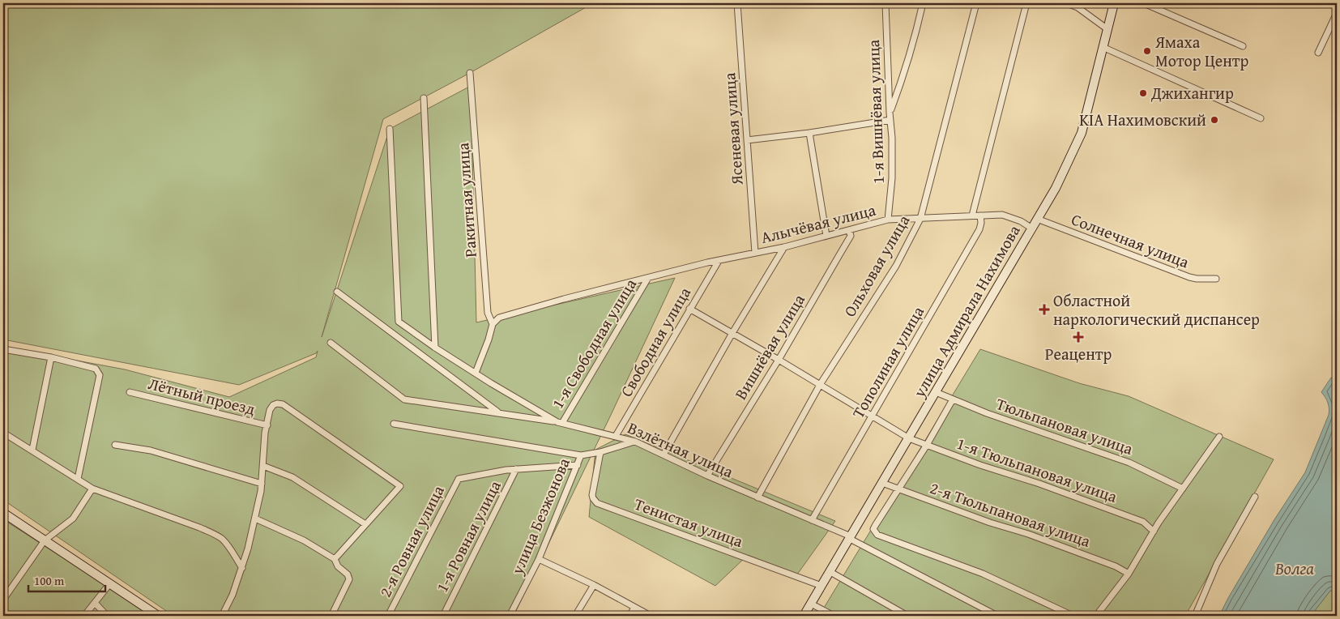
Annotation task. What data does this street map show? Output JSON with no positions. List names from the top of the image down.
{
  "streets": {
    "main road": ["улица Адмирала Нахимова"],
    "street": [
      "1-я Вишнёвая улица",
      "Ясеневая улица",
      "Ракитная улица",
      "Алычёвая улица",
      "Солнечная улица",
      "Ольховая улица",
      "Свободная улица",
      "1-я Свободная улица",
      "Вишнёвая улица",
      "Тополиная улица",
      "Лётный проезд",
      "Тюльпановая улица",
      "Взлётная улица",
      "1-я Тюльпановая улица",
      "2-я Тюльпановая улица",
      "улица Безжонова",
      "Тенистая улица",
      "1-я Ровная улица",
      "2-я Ровная улица"
    ]
  },
  "crossings": [
    ["1-я Вишнёвая улица", "Алычёвая улица"],
    ["Ясеневая улица", "Алычёвая улица"],
    ["Ракитная улица", "Алычёвая улица"],
    ["Алычёвая улица", "Ольховая улица"],
    ["Алычёвая улица", "улица Адмирала Нахимова"],
    ["Алычёвая улица", "Свободная улица"],
    ["Алычёвая улица", "1-я Свободная улица"],
    ["Алычёвая улица", "Вишнёвая улица"],
    ["Алычёвая улица", "Тополиная улица"],
    ["Солнечная улица", "улица Адмирала Нахимова"],
    ["Ольховая улица", "Взлётная улица"],
    ["Ольховая улица", "1-я Тюльпановая улица"],
    ["улица Адмирала Нахимова", "Тюльпановая улица"],
    ["улица Адмирала Нахимова", "Взлётная улица"],
    ["улица Адмирала Нахимова", "1-я Тюльпановая улица"],
    ["улица Адмирала Нахимова", "2-я Тюльпановая улица"],
    ["улица Адмирала Нахимова", "Тенистая улица"],
    ["Свободная улица", "Взлётная улица"],
    ["Свободная улица", "1-я Тюльпановая улица"],
    ["1-я Свободная улица", "Взлётная улица"],
    ["Вишнёвая улица", "Взлётная улица"],
    ["Вишнёвая улица", "1-я Тюльпановая улица"],
    ["Тополиная улица", "Взлётная улица"],
    ["Тополиная улица", "1-я Тюльпановая улица"],
    ["Взлётная улица", "улица Безжонова"],
    ["улица Безжонова", "Тенистая улица"],
    ["1-я Ровная улица", "2-я Ровная улица"]
  ],
  "water": ["Волга"],
  "places": {
    "other": ["Ямаха Мотор Центр", "Джихангир", "KIA Нахимовский"],
    "health": ["Областной наркологический диспансер", "Реацентр"]
  },
  "scale_bar": "100 m"
}
